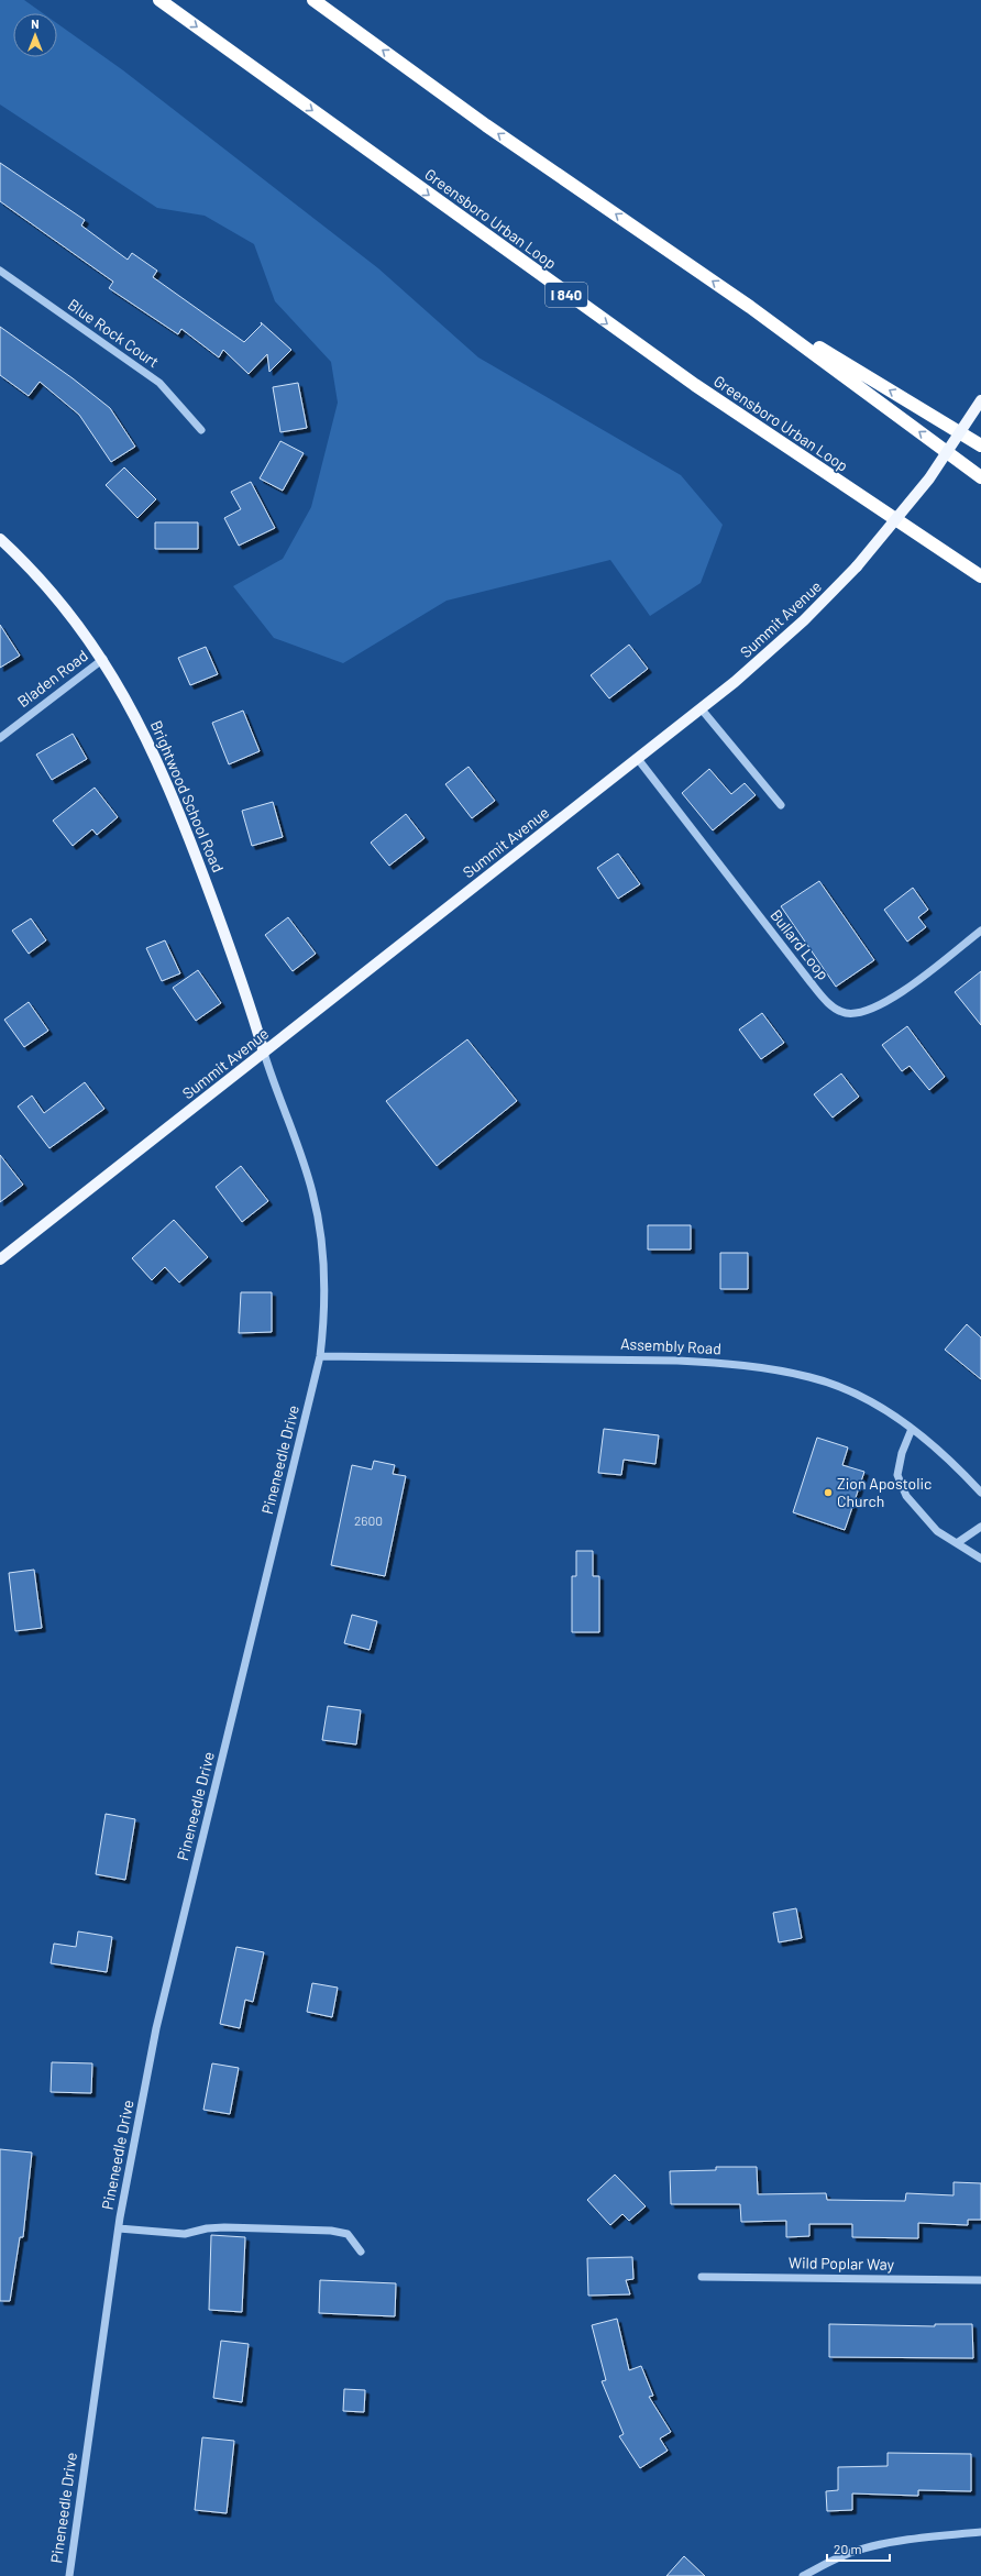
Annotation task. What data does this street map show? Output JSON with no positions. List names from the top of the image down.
{
  "streets": {
    "highway": ["Greensboro Urban Loop", "I 840"],
    "main road": ["Summit Avenue", "Brightwood School Road"],
    "street": [
      "Blue Rock Court",
      "Bladen Road",
      "Bullard Loop",
      "Assembly Road",
      "Pineneedle Drive",
      "Wild Poplar Way"
    ]
  },
  "crossings": [
    ["Summit Avenue", "Brightwood School Road"],
    ["Summit Avenue", "Bullard Loop"],
    ["Summit Avenue", "Pineneedle Drive"],
    ["Bladen Road", "Brightwood School Road"],
    ["Brightwood School Road", "Pineneedle Drive"],
    ["Assembly Road", "Pineneedle Drive"]
  ],
  "places": ["Zion Apostolic Church"],
  "house_numbers": ["2600"],
  "scale_bar": "20 m",
  "north": "top"
}
